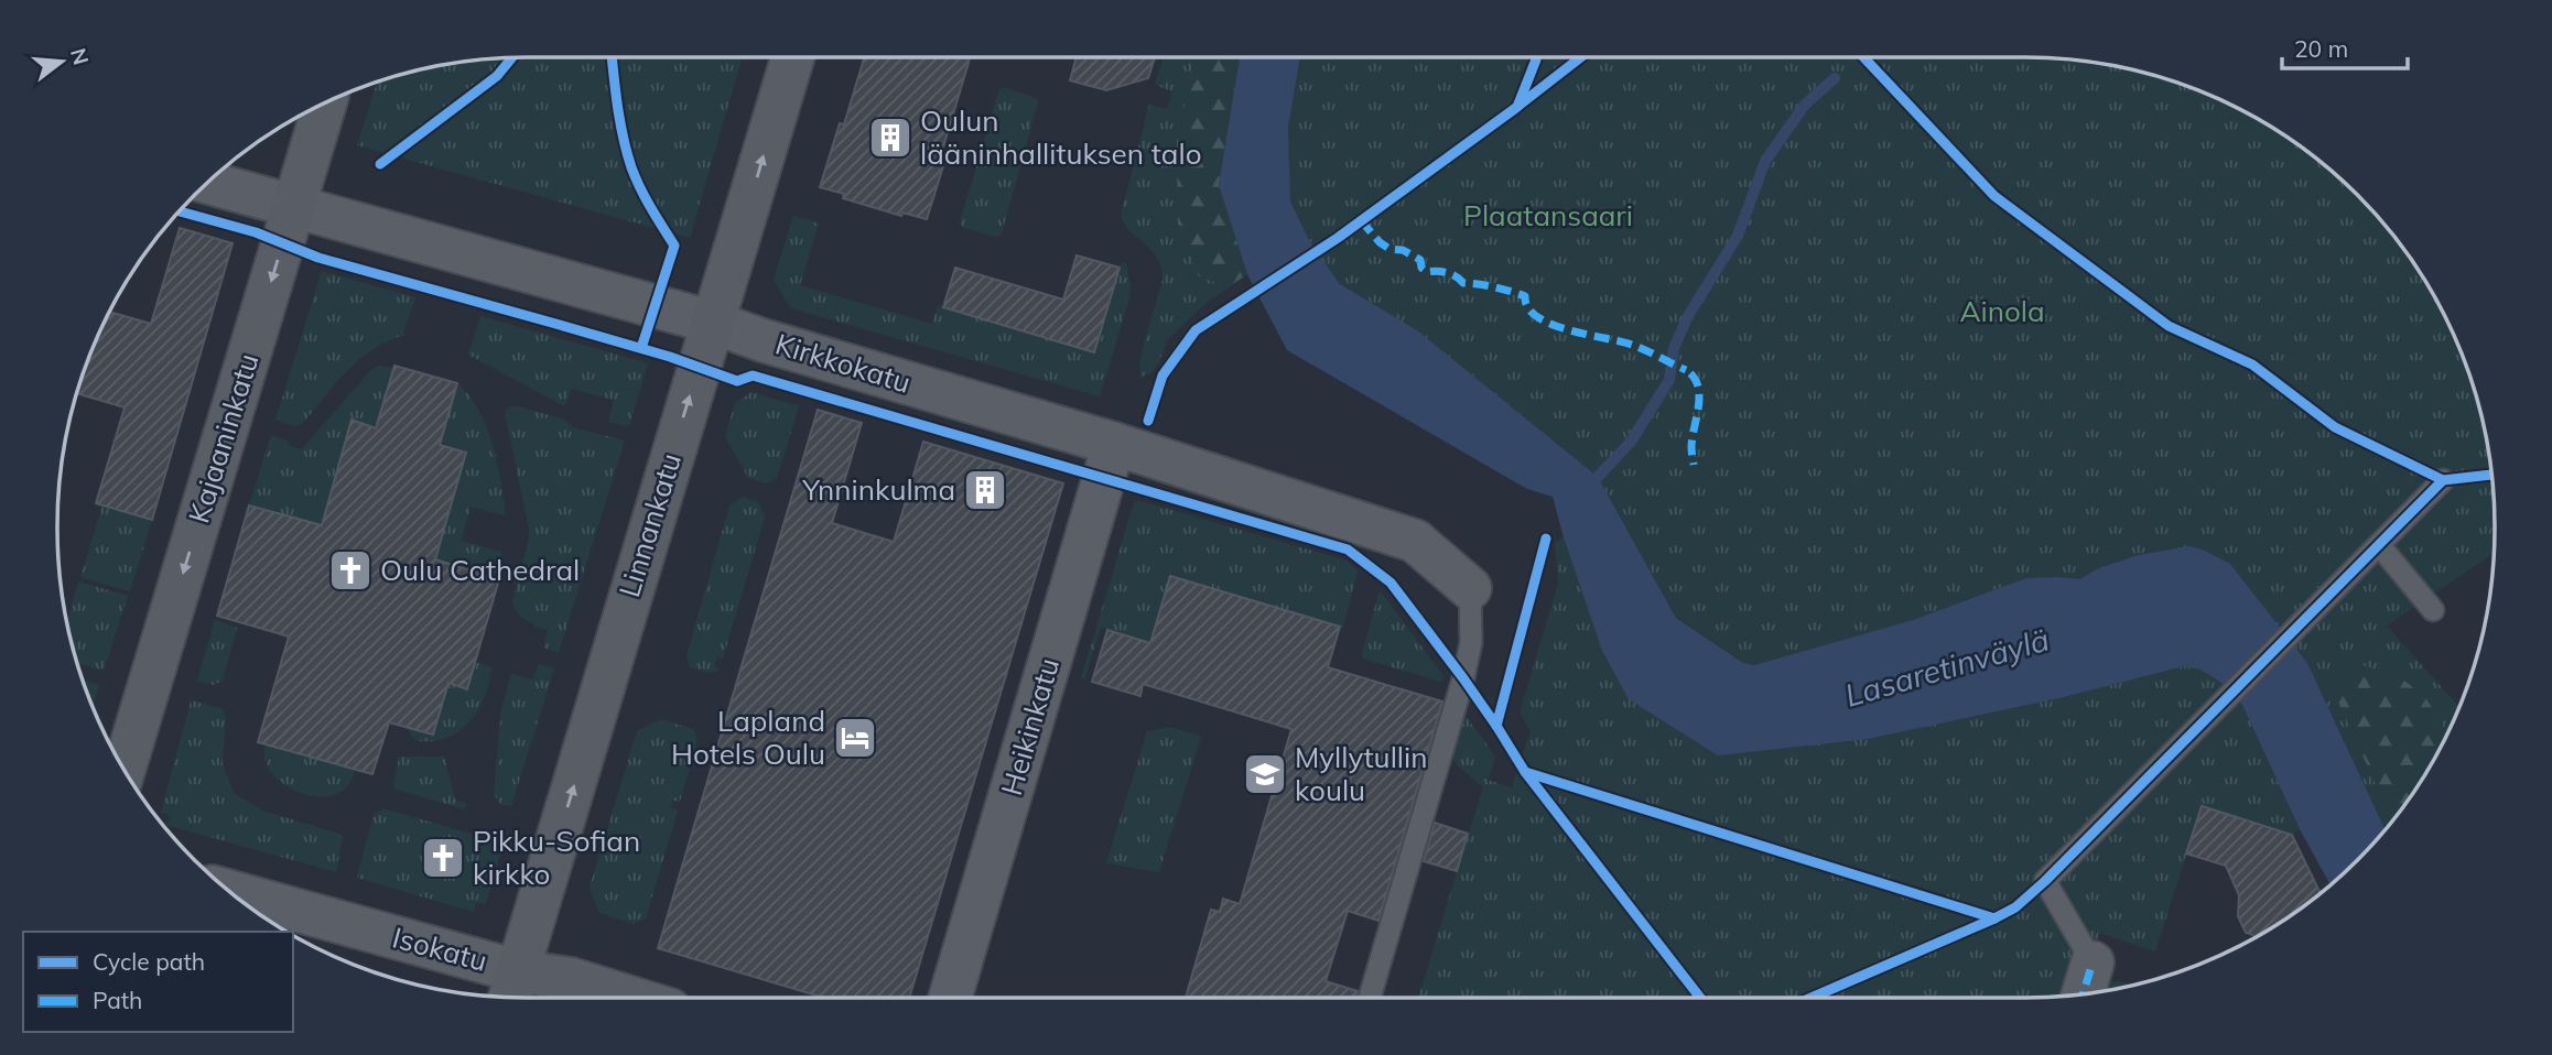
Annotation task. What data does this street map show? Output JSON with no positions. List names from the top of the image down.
{
  "streets": {
    "main road": ["Kajaaninkatu", "Linnankatu", "Isokatu"],
    "street": ["Kirkkokatu", "Heikinkatu"]
  },
  "crossings": [
    ["Kirkkokatu", "Kajaaninkatu"],
    ["Kirkkokatu", "Linnankatu"],
    ["Kirkkokatu", "Heikinkatu"],
    ["Linnankatu", "Isokatu"]
  ],
  "one_way": ["Kajaaninkatu", "Linnankatu"],
  "water": ["Lasaretinväylä"],
  "parks": ["Plaatansaari", "Ainola"],
  "places": {
    "building": ["Oulun lääninhallituksen talo", "Ynninkulma"],
    "church": ["Oulu Cathedral", "Pikku-Sofian kirkko"],
    "hotel": ["Lapland Hotels Oulu"],
    "school or university": ["Myllytullin koulu"]
  },
  "legend": ["Cycle path", "Path"],
  "scale_bar": "20 m",
  "north": "right"
}
